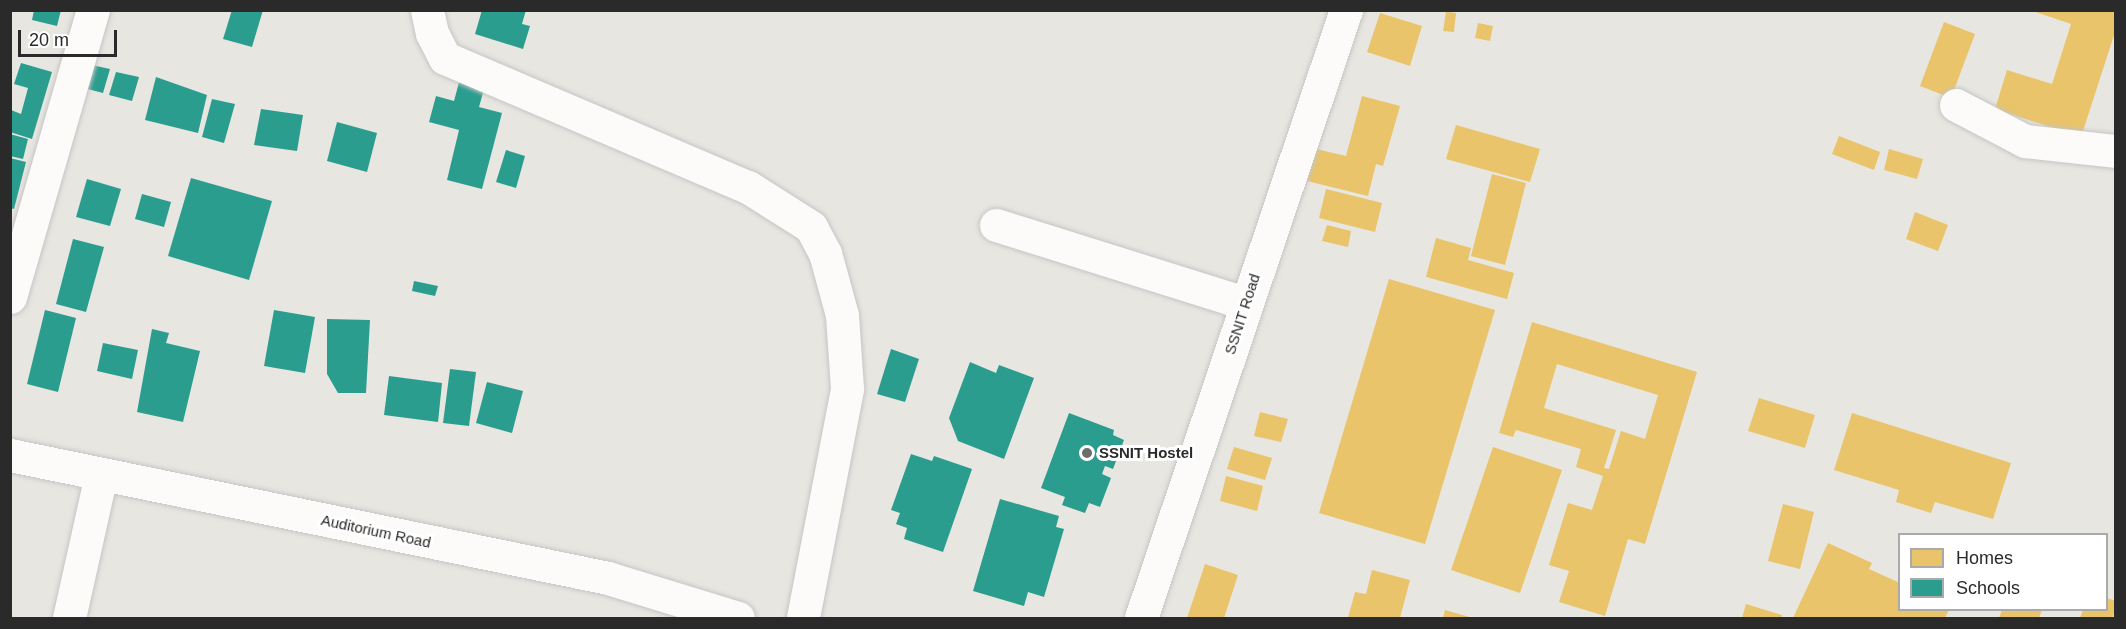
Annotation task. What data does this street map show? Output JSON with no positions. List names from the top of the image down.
{
  "streets": {
    "street": ["SSNIT Road", "Auditorium Road"]
  },
  "places": ["SSNIT Hostel"],
  "legend": ["Homes", "Schools"],
  "scale_bar": "20 m"
}
